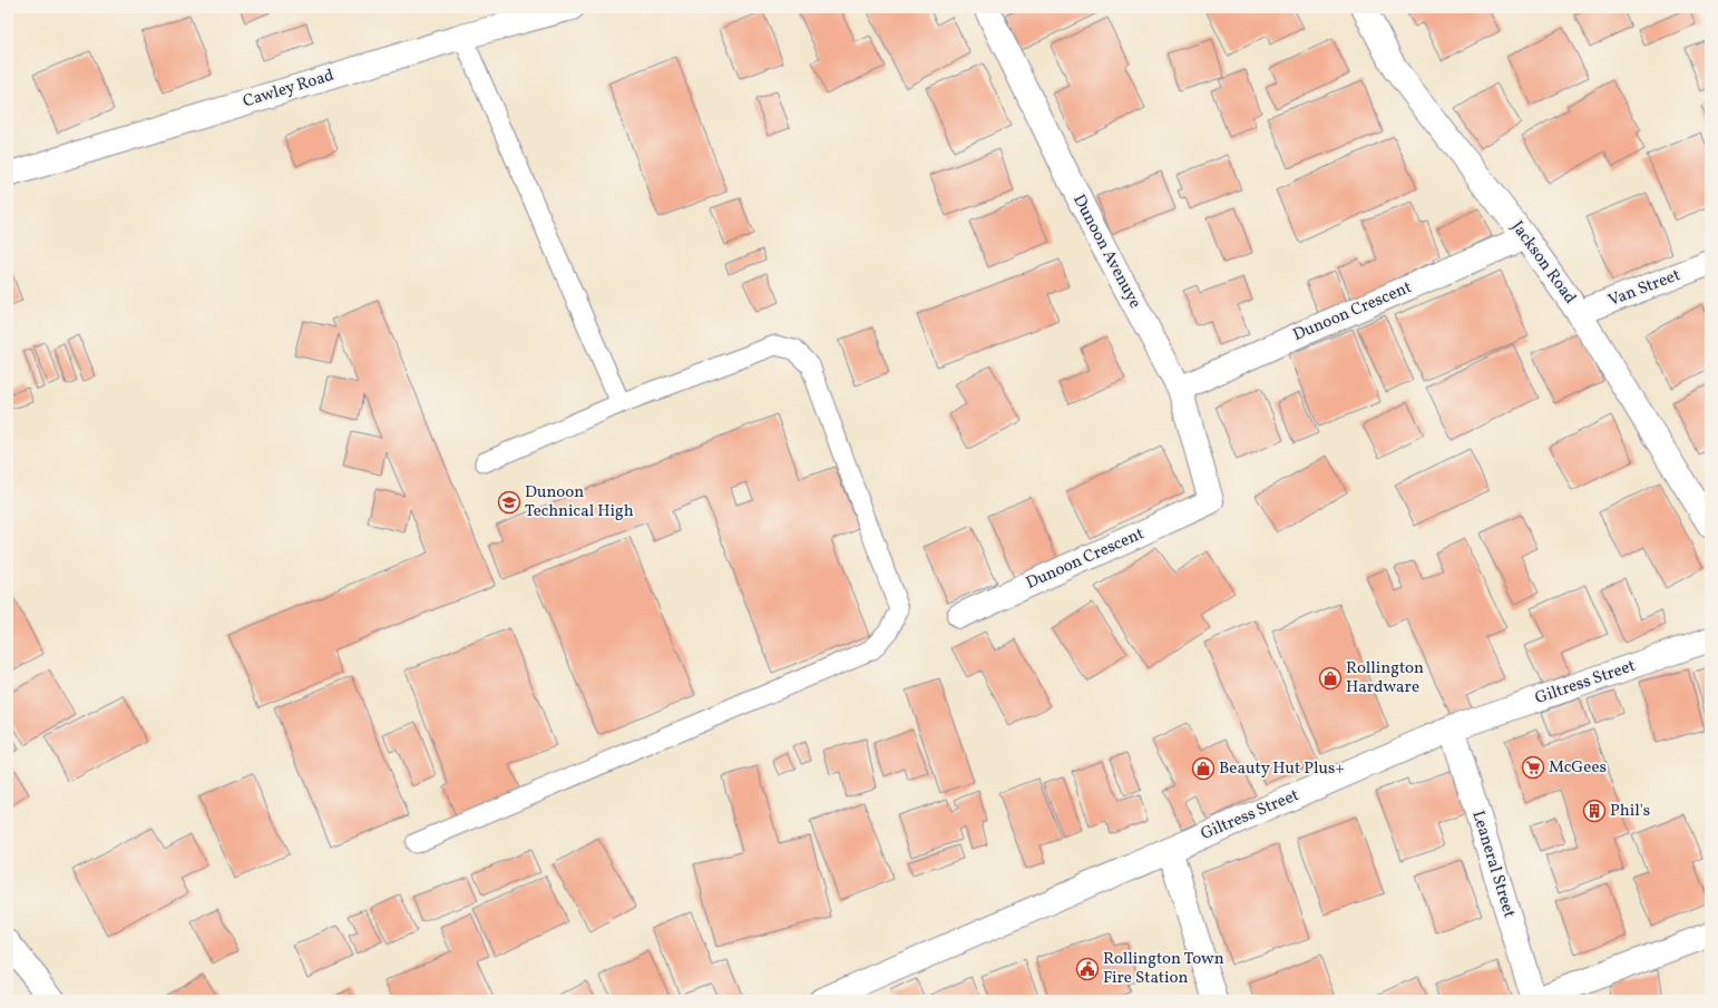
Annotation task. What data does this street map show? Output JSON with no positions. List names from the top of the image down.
{
  "streets": {
    "street": [
      "Cawley Road",
      "Dunoon Avenuye",
      "Jackson Road",
      "Van Street",
      "Dunoon Crescent",
      "Giltress Street",
      "Leaneral Street"
    ]
  },
  "crossings": [
    ["Dunoon Avenuye", "Dunoon Crescent"],
    ["Jackson Road", "Van Street"],
    ["Jackson Road", "Dunoon Crescent"],
    ["Giltress Street", "Leaneral Street"]
  ],
  "places": {
    "school or university": ["Dunoon Technical High"],
    "shop": ["Rollington Hardware", "Beauty Hut Plus+"],
    "supermarket": ["McGees"],
    "building": ["Phil's"],
    "public building": ["Rollington Town Fire Station"]
  }
}
